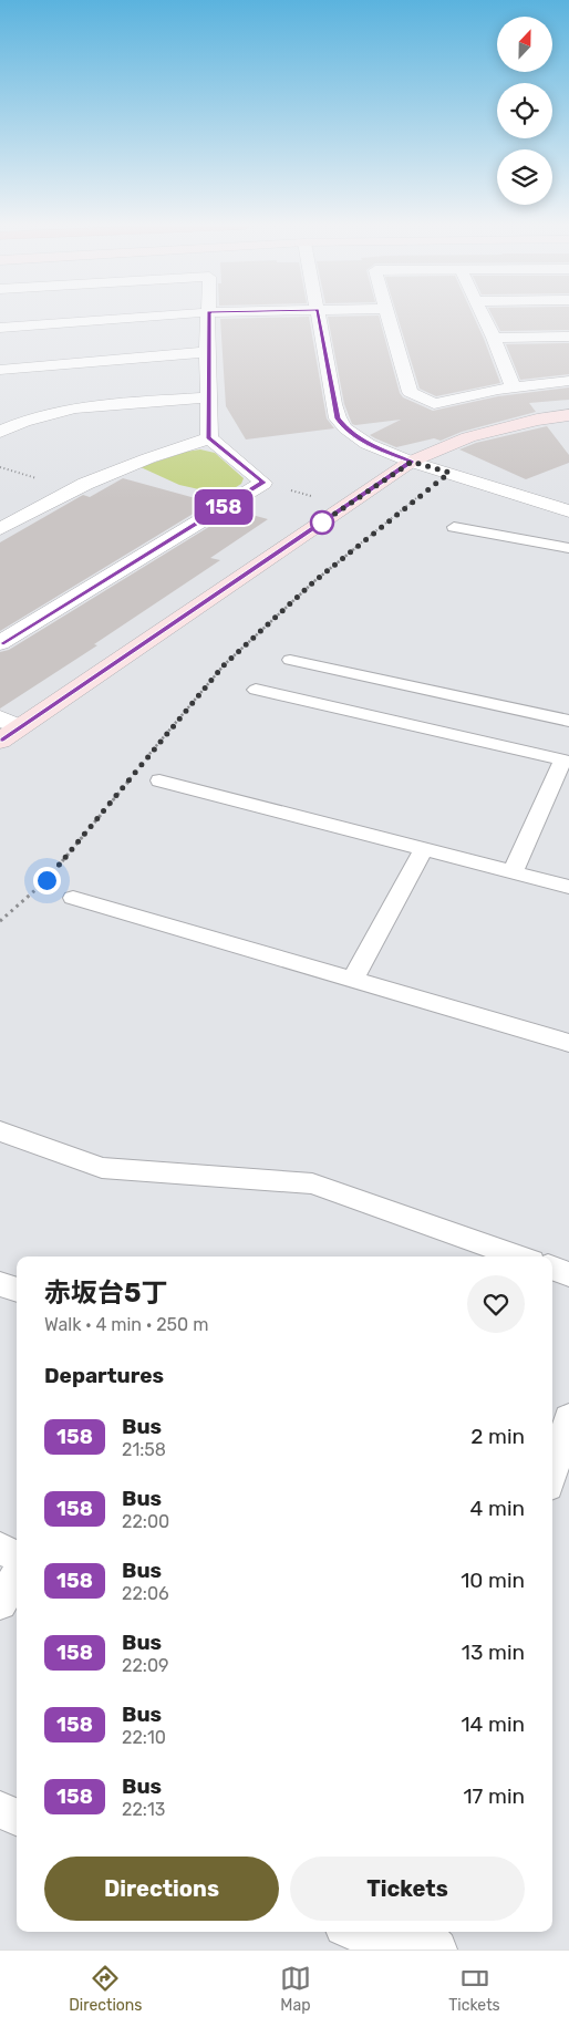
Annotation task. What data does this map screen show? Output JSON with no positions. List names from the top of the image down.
{
  "lines": ["bus line 158"],
  "north": "top",
  "page": {
    "on_map": "158",
    "heading": [
      ["赤坂台5丁", "Walk · 4 min · 250 m"],
      "Departures"
    ],
    "list": [
      {
        "mark": "158",
        "name": "Bus",
        "note": "21:58",
        "value": "2 min"
      },
      {
        "mark": "158",
        "name": "Bus",
        "note": "22:00",
        "value": "4 min"
      },
      {
        "mark": "158",
        "name": "Bus",
        "note": "22:06",
        "value": "10 min"
      },
      {
        "mark": "158",
        "name": "Bus",
        "note": "22:09",
        "value": "13 min"
      },
      {
        "mark": "158",
        "name": "Bus",
        "note": "22:10",
        "value": "14 min"
      },
      {
        "mark": "158",
        "name": "Bus",
        "note": "22:13",
        "value": "17 min"
      }
    ],
    "buttons": ["Directions", "Tickets"],
    "tabs": ["Directions", "Map", "Tickets"]
  }
}
